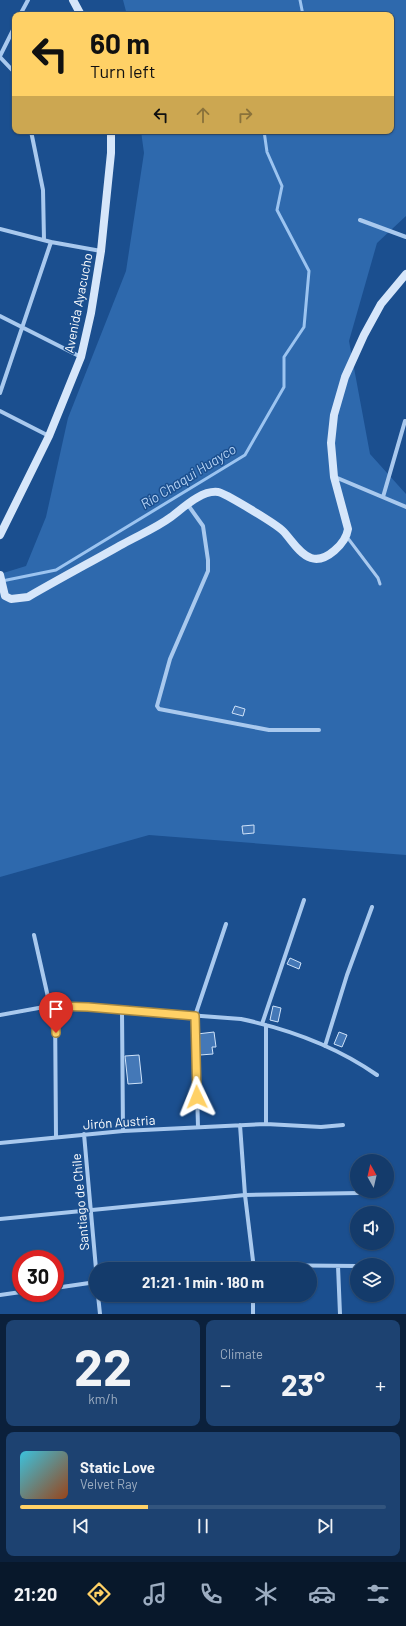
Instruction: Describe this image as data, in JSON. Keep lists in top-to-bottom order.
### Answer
{
  "streets": {
    "street": ["Avenida Ayacucho", "Jirón Austria", "Santiago de Chile"]
  },
  "crossings": [
    ["Jirón Austria", "Santiago de Chile"]
  ],
  "water": ["Río Chaqui Huayco"],
  "north": "top",
  "page": {
    "turn": ["60 m", "Turn left"],
    "limit": "30",
    "trip": "21:21 · 1 min · 180 m",
    "tile": [
      ["22", "km/h"],
      "Climate"
    ],
    "heat": ["−", "23°", "+"],
    "song": ["Static Love", "Velvet Ray"],
    "tabs": "21:20"
  }
}
